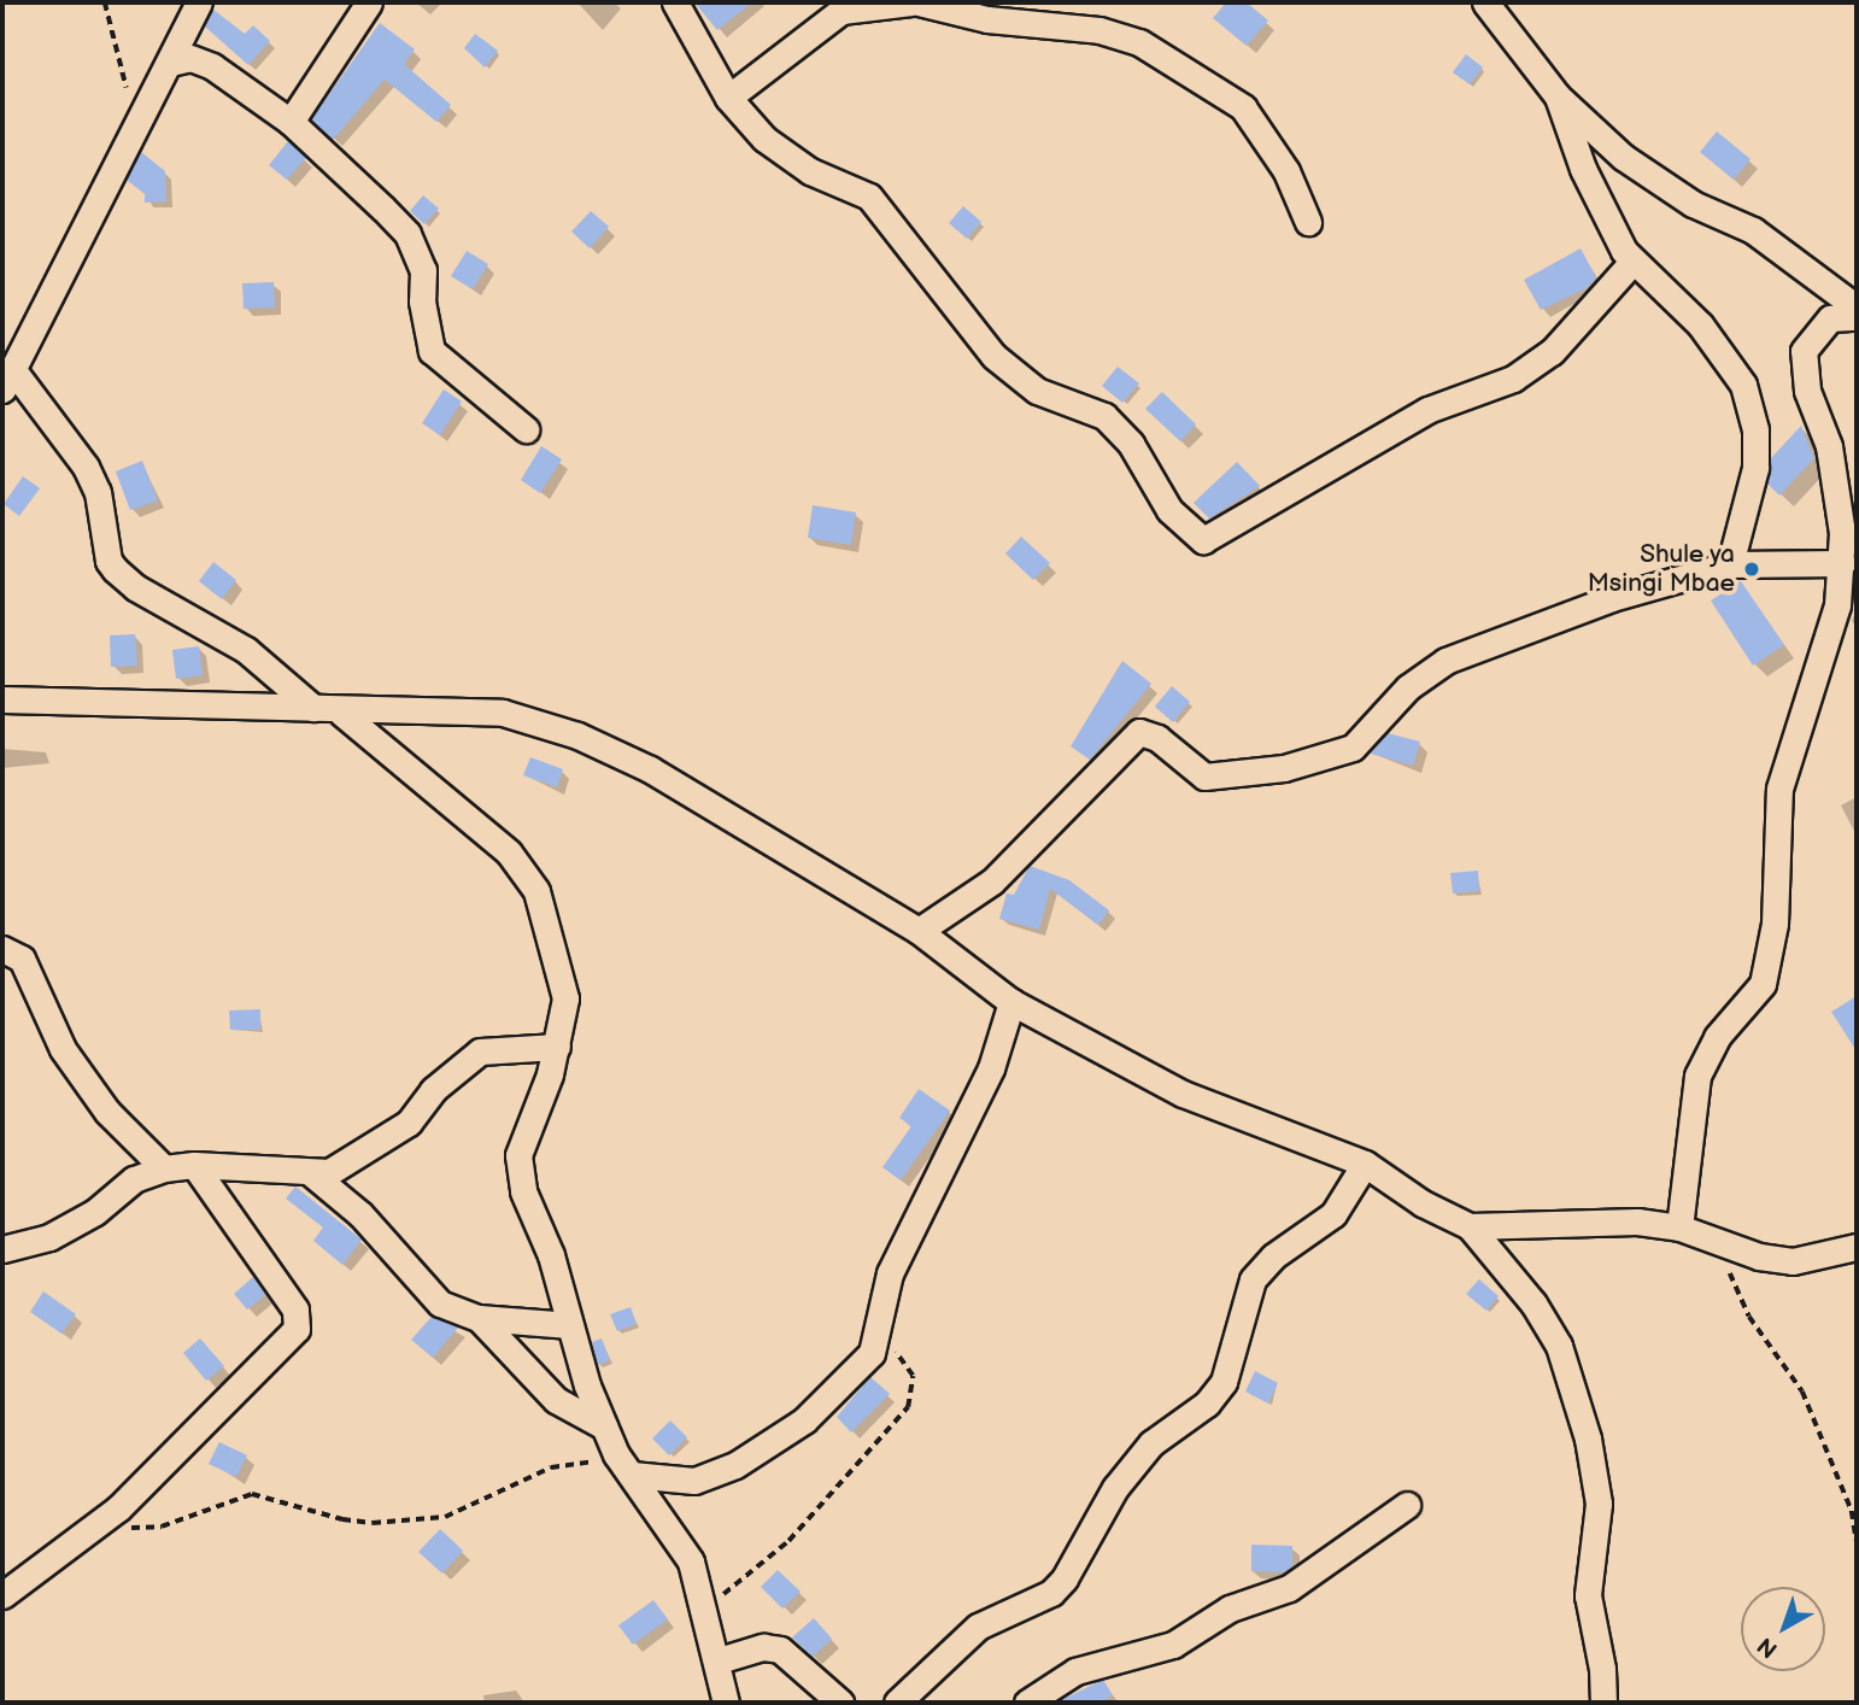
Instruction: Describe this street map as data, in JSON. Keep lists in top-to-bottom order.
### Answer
{
  "places": ["Shule ya Msingi Mbae"],
  "north": "bottom left"
}
